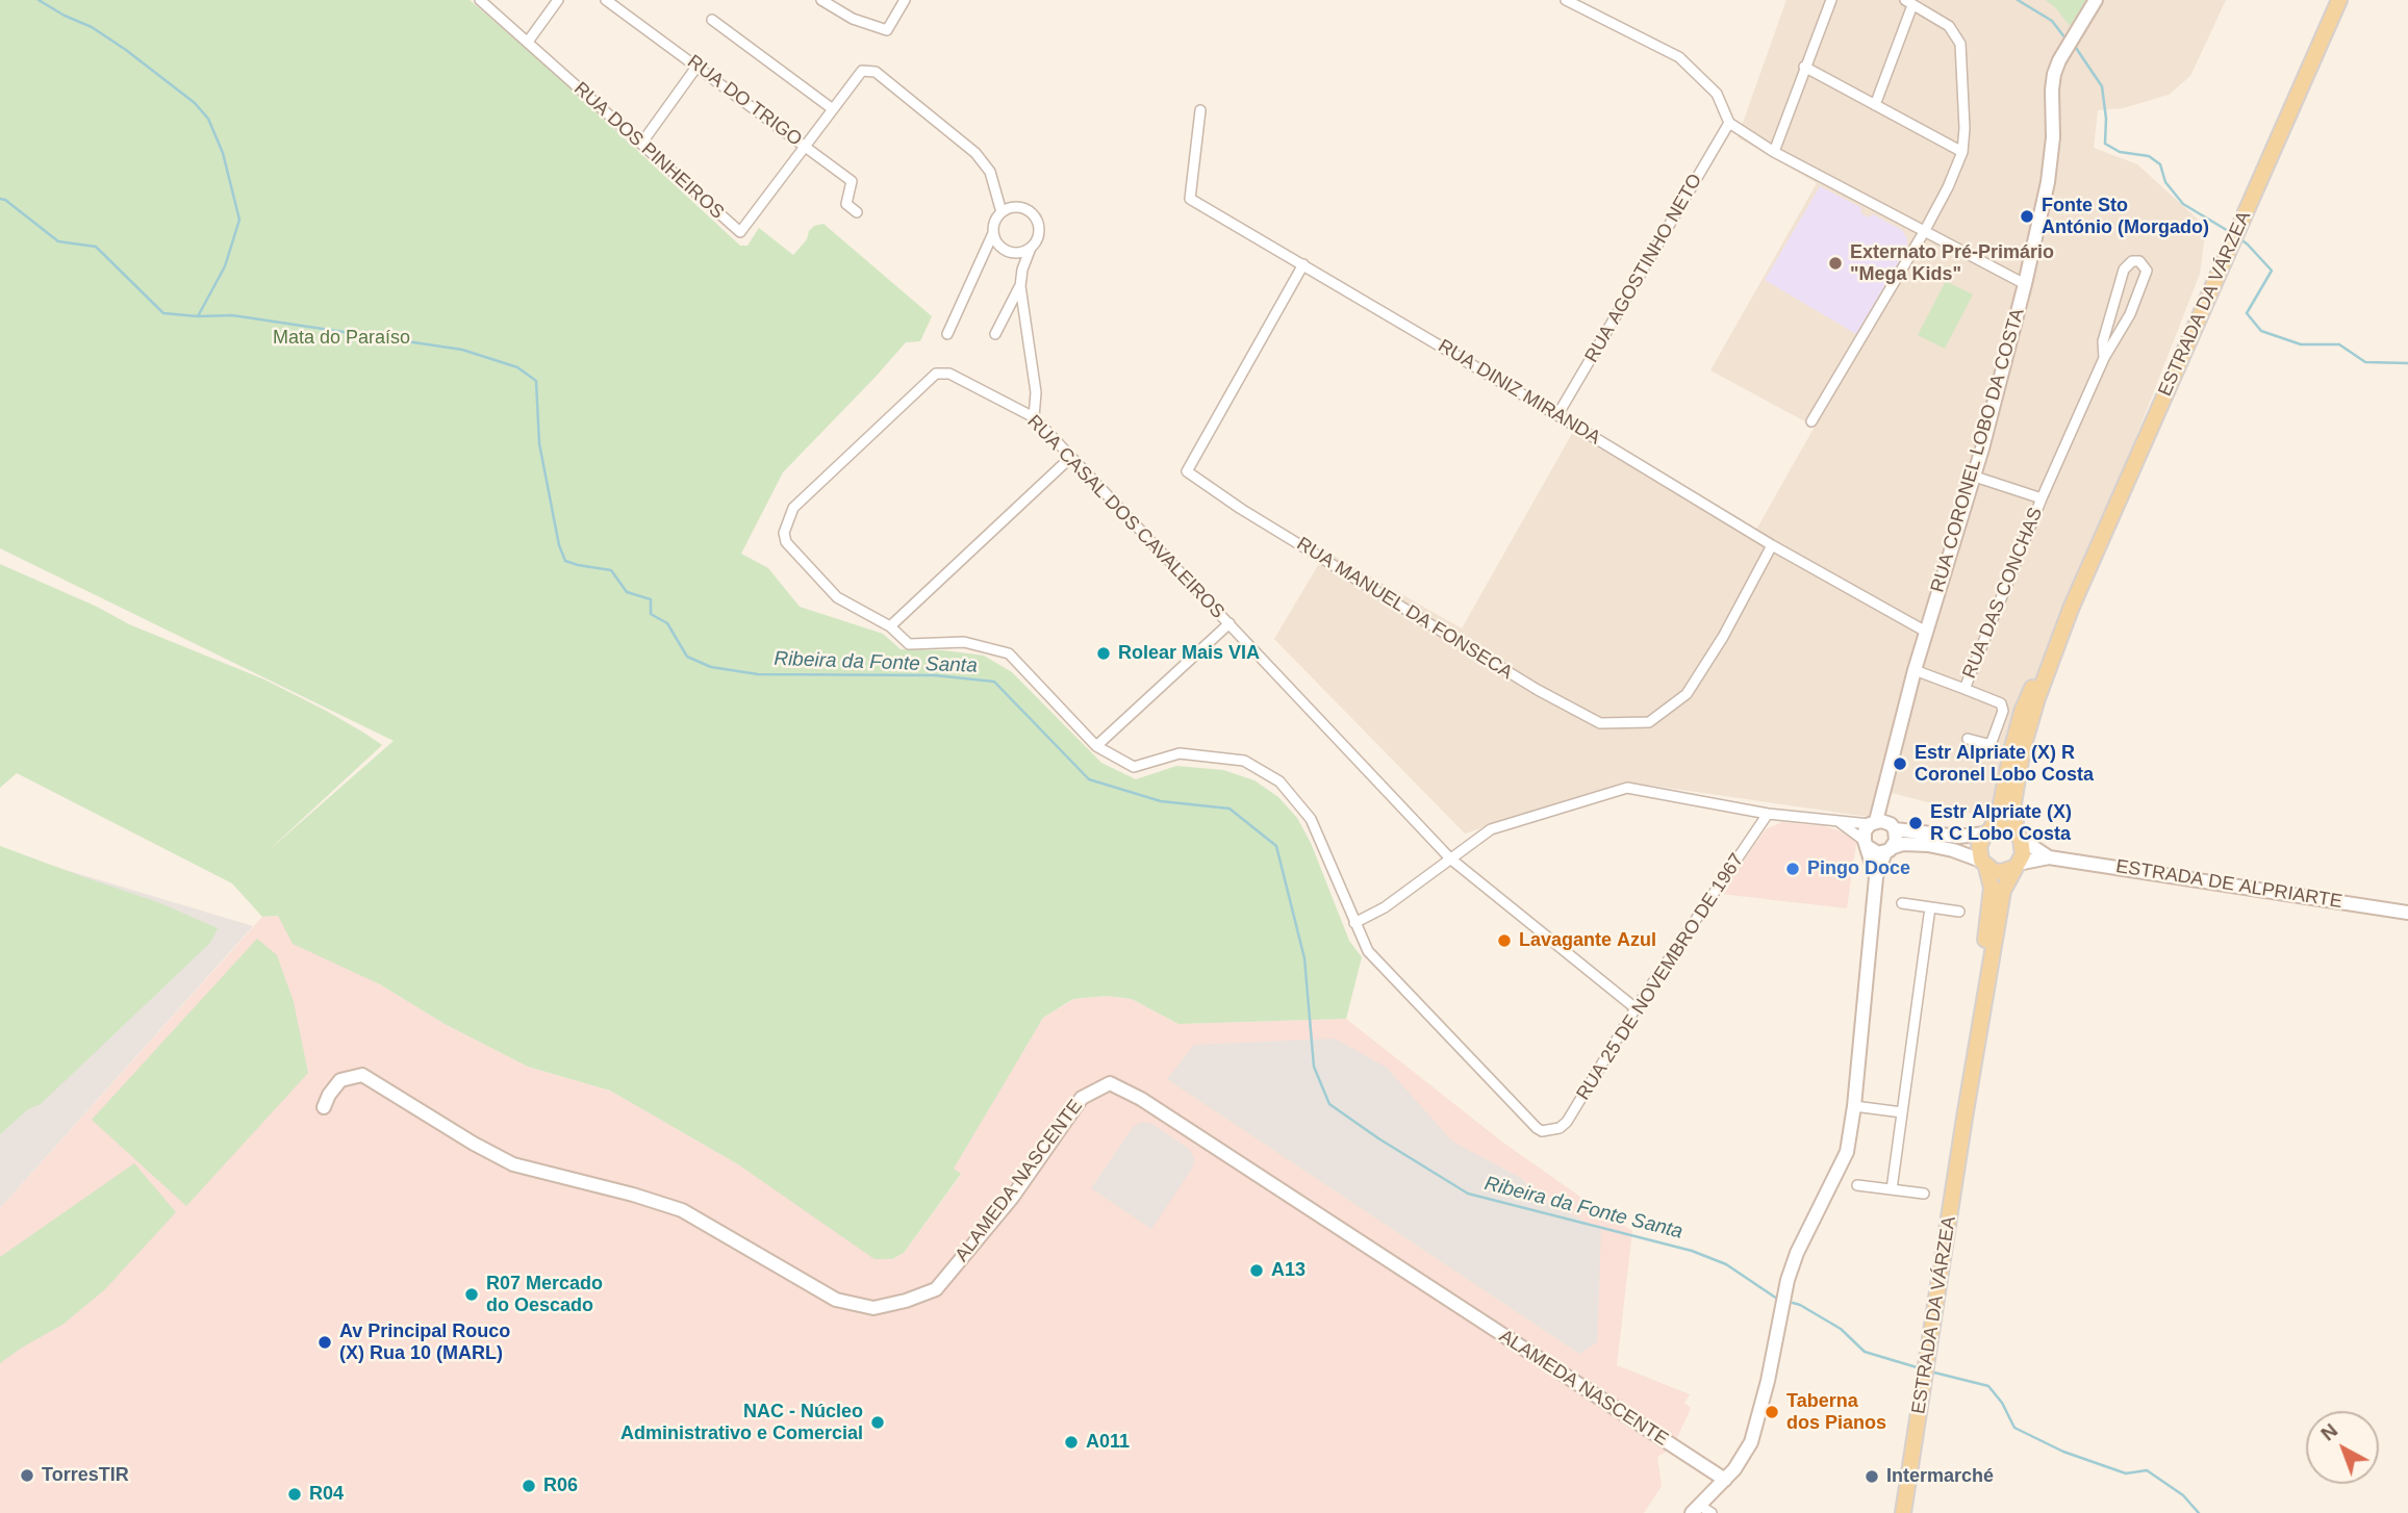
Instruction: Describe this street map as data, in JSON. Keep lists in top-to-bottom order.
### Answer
{
  "streets": {
    "main road": ["ESTRADA DA VÁRZEA"],
    "street": [
      "RUA DO TRIGO",
      "RUA DOS PINHEIROS",
      "RUA AGOSTINHO NETO",
      "RUA DINIZ MIRANDA",
      "RUA CORONEL LOBO DA COSTA",
      "RUA CASAL DOS CAVALEIROS",
      "RUA DAS CONCHAS",
      "RUA MANUEL DA FONSECA",
      "ESTRADA DE ALPRIARTE",
      "RUA 25 DE NOVEMBRO DE 1967",
      "ALAMEDA NASCENTE"
    ]
  },
  "crossings": [
    ["RUA DO TRIGO", "RUA DOS PINHEIROS"],
    ["RUA AGOSTINHO NETO", "RUA DINIZ MIRANDA"],
    ["ESTRADA DA VÁRZEA", "ESTRADA DE ALPRIARTE"],
    ["RUA DINIZ MIRANDA", "RUA CORONEL LOBO DA COSTA"],
    ["RUA DINIZ MIRANDA", "RUA MANUEL DA FONSECA"],
    ["RUA CORONEL LOBO DA COSTA", "RUA DAS CONCHAS"],
    ["RUA CASAL DOS CAVALEIROS", "RUA 25 DE NOVEMBRO DE 1967"]
  ],
  "water": ["Ribeira da Fonte Santa"],
  "parks": ["Mata do Paraíso"],
  "places": [
    "Fonte Sto António (Morgado)",
    "Externato Pré-Primário \"Mega Kids\"",
    "Rolear Mais VIA",
    "Estr Alpriate (X) R Coronel Lobo Costa",
    "Estr Alpriate (X) R C Lobo Costa",
    "Pingo Doce",
    "Lavagante Azul",
    "A13",
    "R07 Mercado do Oescado",
    "Av Principal Rouco (X) Rua 10 (MARL)",
    "Taberna dos Pianos",
    "NAC - Núcleo Administrativo e Comercial",
    "A011",
    "TorresTIR",
    "Intermarché",
    "R06",
    "R04"
  ],
  "north": "top left"
}
